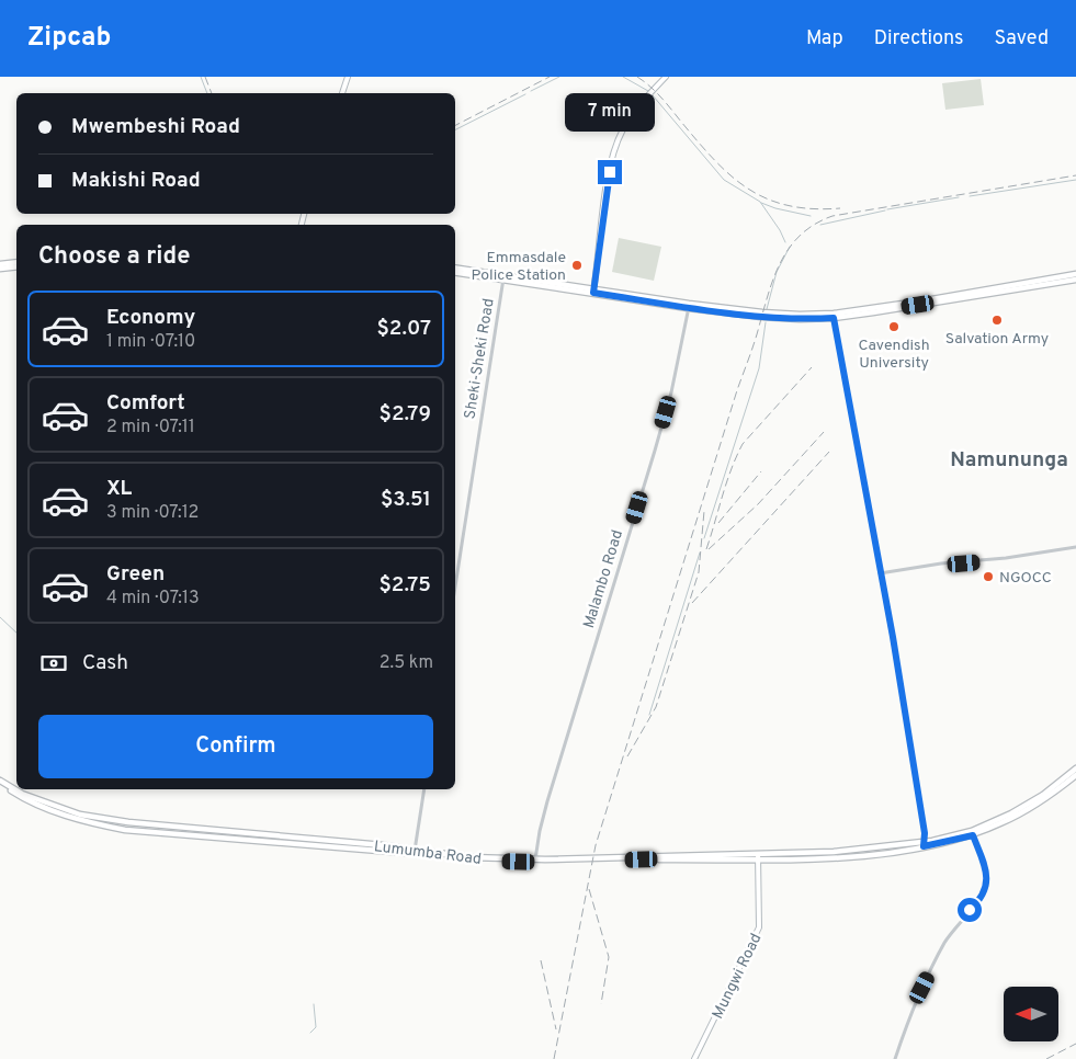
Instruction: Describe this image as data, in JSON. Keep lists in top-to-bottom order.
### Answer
{
  "streets": {
    "main road": ["Lumumba Road", "Mungwi Road"],
    "street": ["Sheki-Sheki Road", "Malambo Road"]
  },
  "crossings": [
    ["Malambo Road", "Lumumba Road"],
    ["Lumumba Road", "Mungwi Road"]
  ],
  "districts": ["Namununga"],
  "places": [
    "Emmasdale Police Station",
    "Salvation Army",
    "Cavendish University",
    "NGOCC"
  ],
  "north": "left",
  "page": {
    "header": "Zipcab",
    "nav": ["Map", "Directions", "Saved"],
    "bubble": "7 min",
    "banner": ["Mwembeshi Road", "Makishi Road"],
    "heading": "Choose a ride",
    "list": [
      {
        "name": "Economy",
        "note": "1 min · 07:10",
        "value": "$2.07"
      },
      {
        "name": "Comfort",
        "note": "2 min · 07:11",
        "value": "$2.79"
      },
      {
        "name": "XL",
        "note": "3 min · 07:12",
        "value": "$3.51"
      },
      {
        "name": "Green",
        "note": "4 min · 07:13",
        "value": "$2.75"
      }
    ],
    "pay": ["Cash", "2.5 km"],
    "buttons": "Confirm"
  }
}
